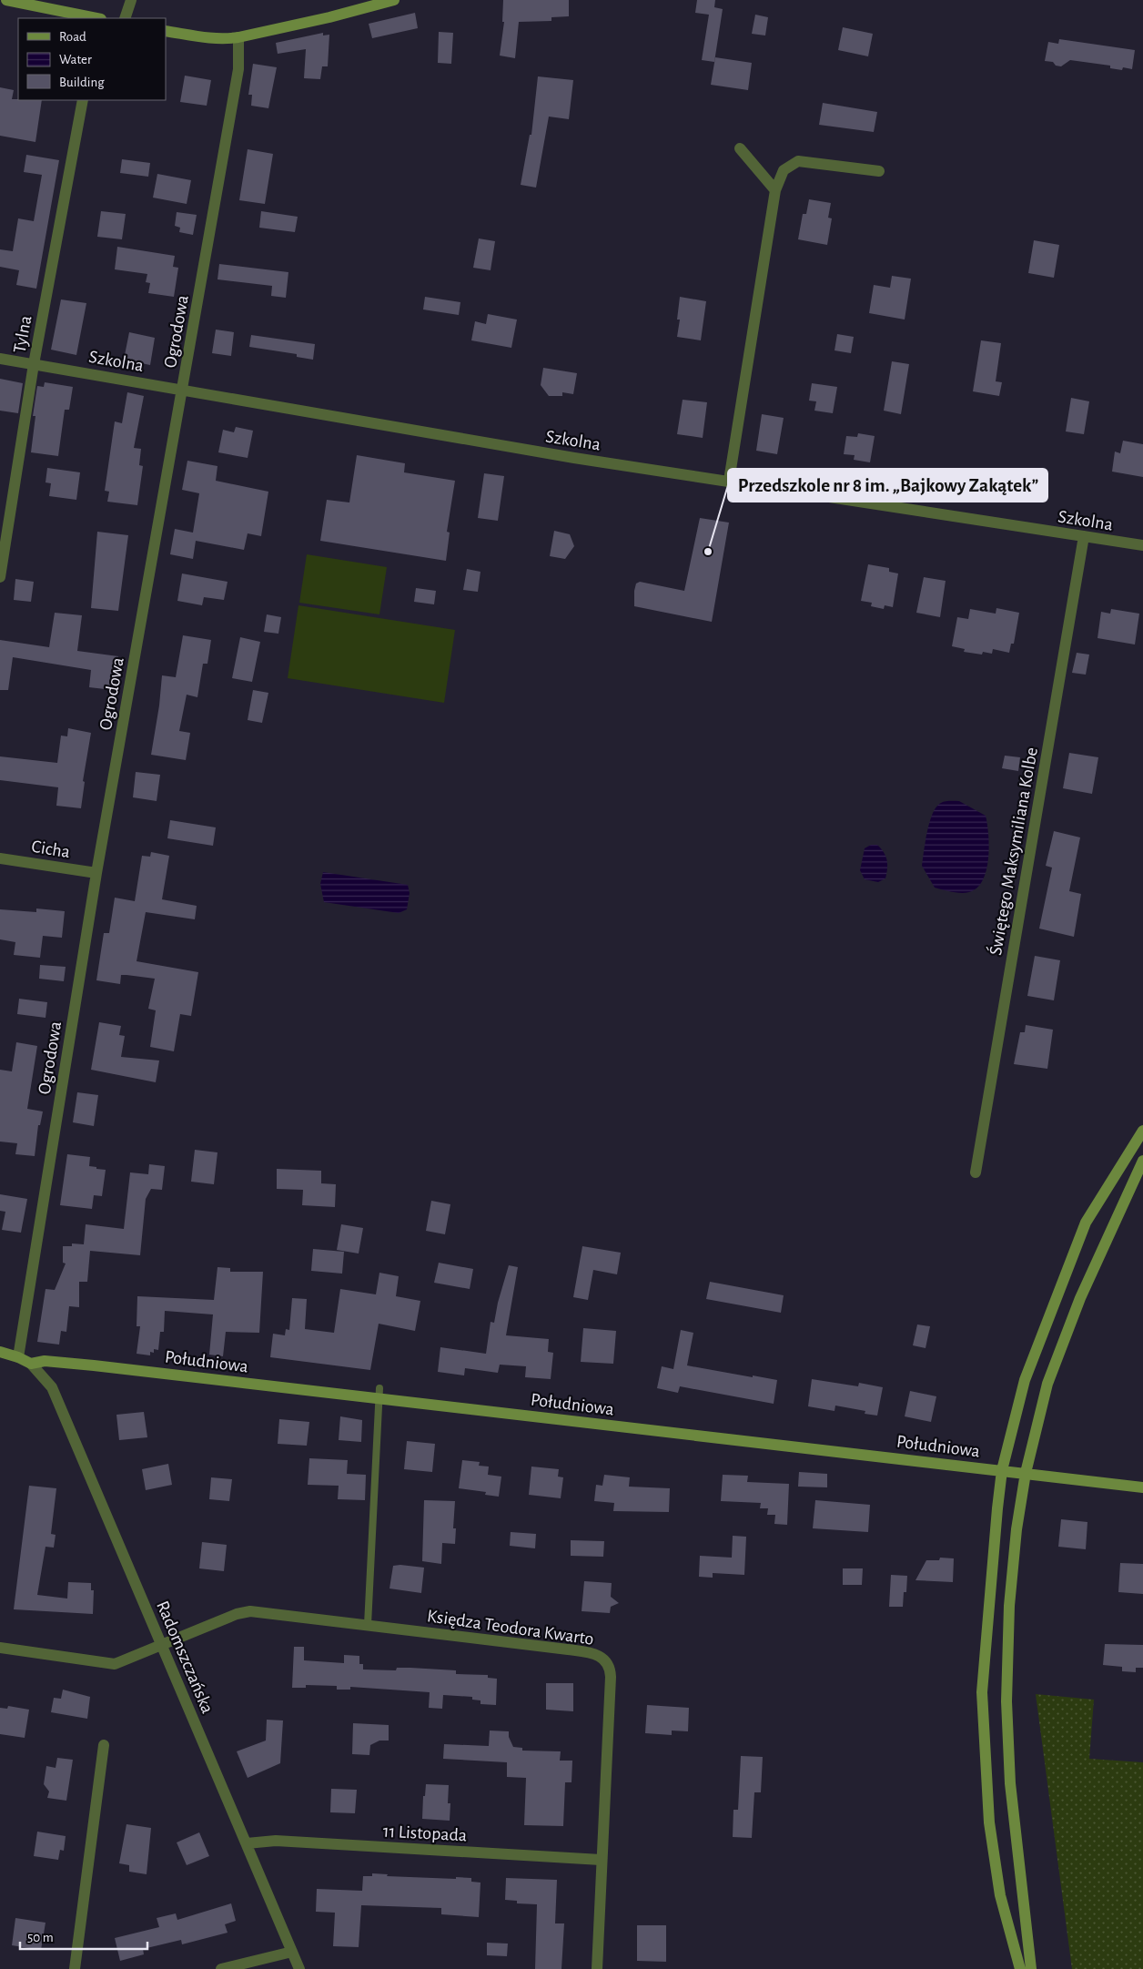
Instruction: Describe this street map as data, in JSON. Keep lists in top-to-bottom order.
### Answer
{
  "streets": {
    "main road": ["Południowa"],
    "street": [
      "Ogrodowa",
      "Tylna",
      "Szkolna",
      "Cicha",
      "Świętego Maksymiliana Kolbe",
      "Księdza Teodora Kwarto",
      "Radomszczańska",
      "11 Listopada"
    ]
  },
  "crossings": [
    ["Ogrodowa", "Szkolna"],
    ["Ogrodowa", "Cicha"],
    ["Tylna", "Szkolna"],
    ["Szkolna", "Świętego Maksymiliana Kolbe"],
    ["Południowa", "Radomszczańska"],
    ["Księdza Teodora Kwarto", "Radomszczańska"],
    ["Księdza Teodora Kwarto", "11 Listopada"],
    ["Radomszczańska", "11 Listopada"]
  ],
  "places": ["Przedszkole nr 8 im. „Bajkowy Zakątek”"],
  "legend": ["Road", "Water", "Building"],
  "scale_bar": "50 m"
}
